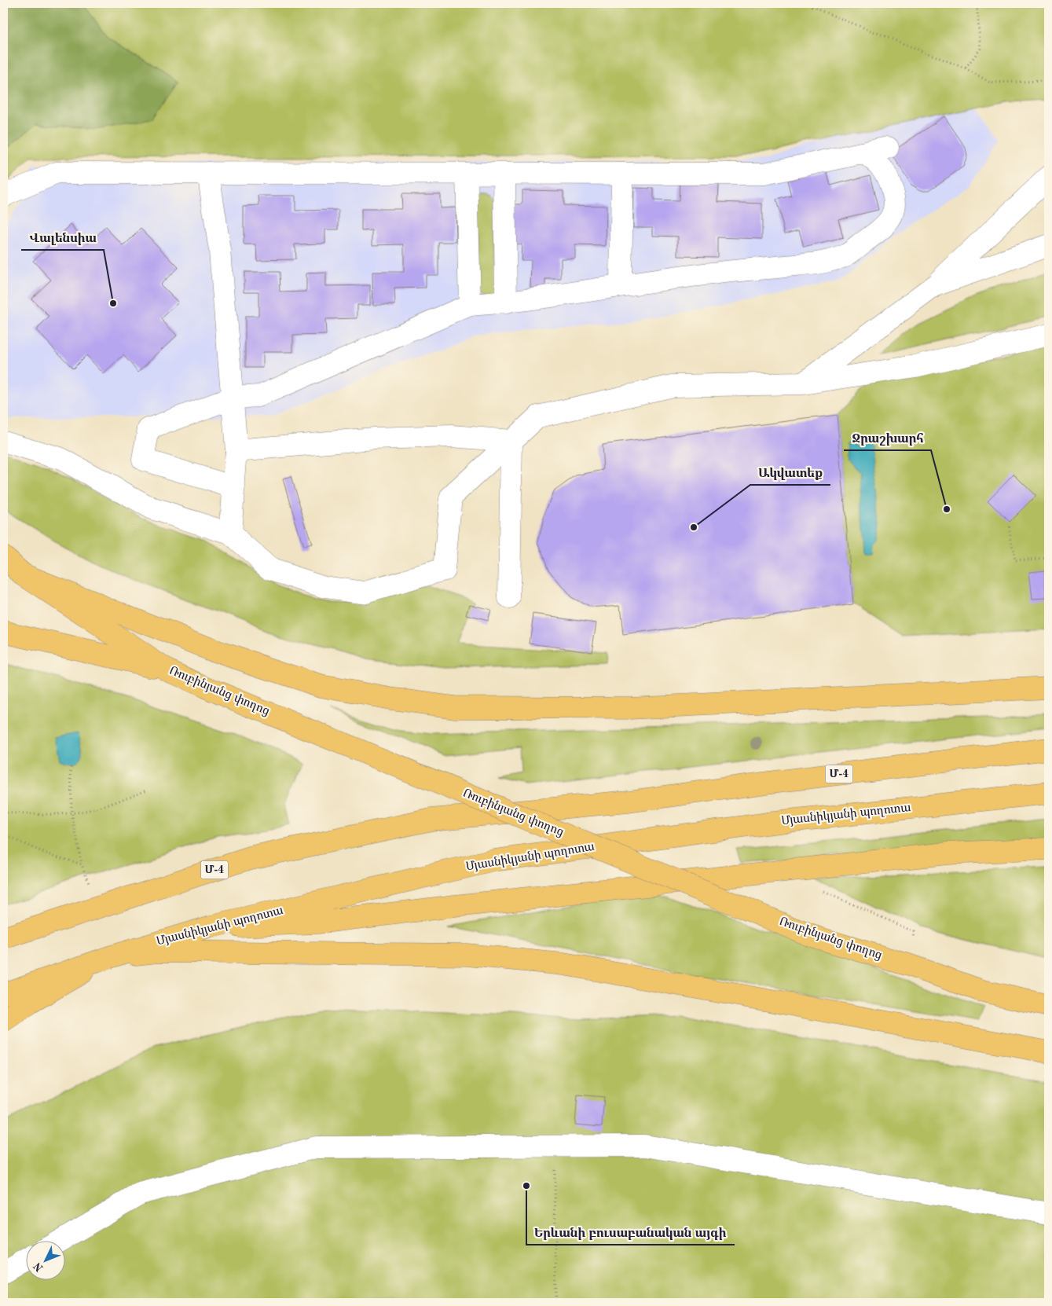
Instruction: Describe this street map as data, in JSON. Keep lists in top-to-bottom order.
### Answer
{
  "streets": {
    "main road": ["Ռուբինյանց փողոց", "Մ-4", "Մյասնիկյանի պողոտա"]
  },
  "places": [
    "Վալենսիա",
    "Ջրաշխարհ",
    "Ակվատեք",
    "Երևանի բուսաբանական այգի"
  ],
  "north": "bottom left"
}
